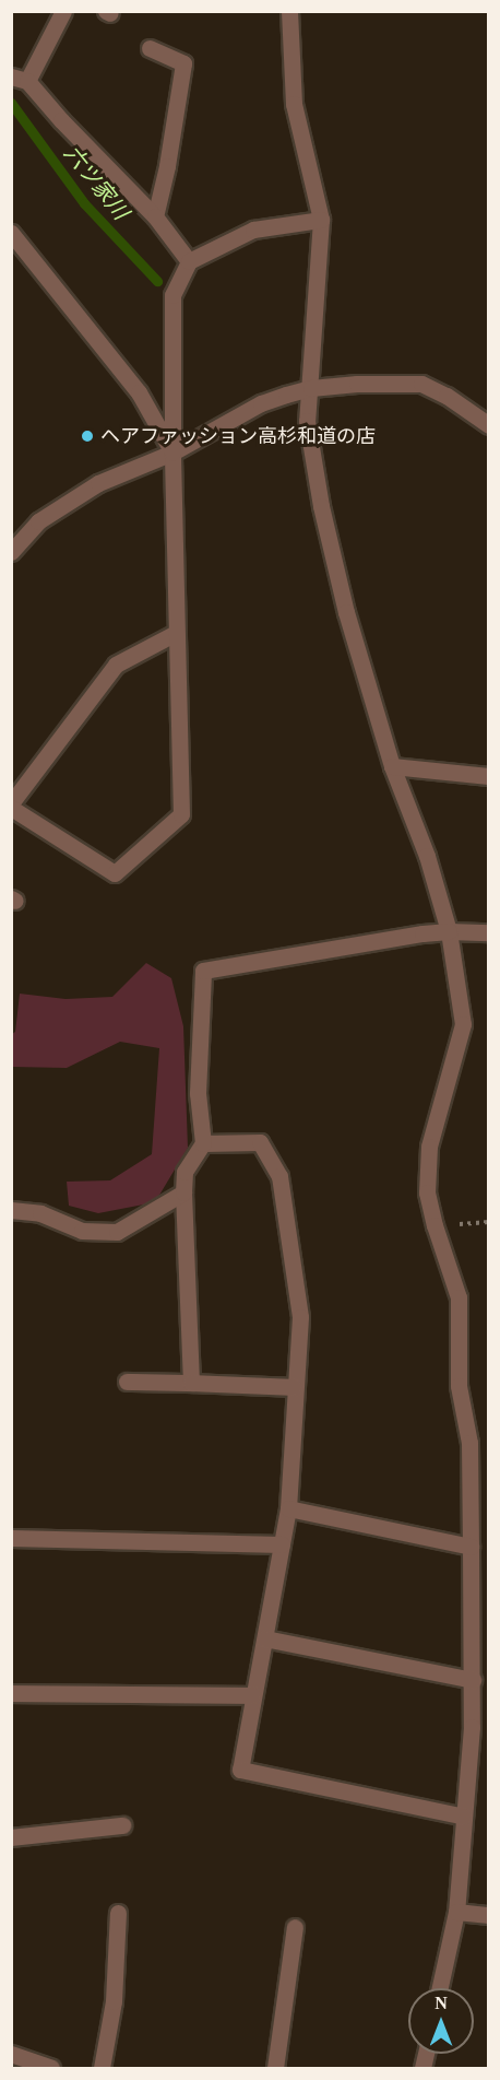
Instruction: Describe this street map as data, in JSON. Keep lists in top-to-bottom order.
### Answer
{
  "water": ["六ツ家川"],
  "places": ["ヘアファッション高杉和道の店"],
  "north": "top"
}
